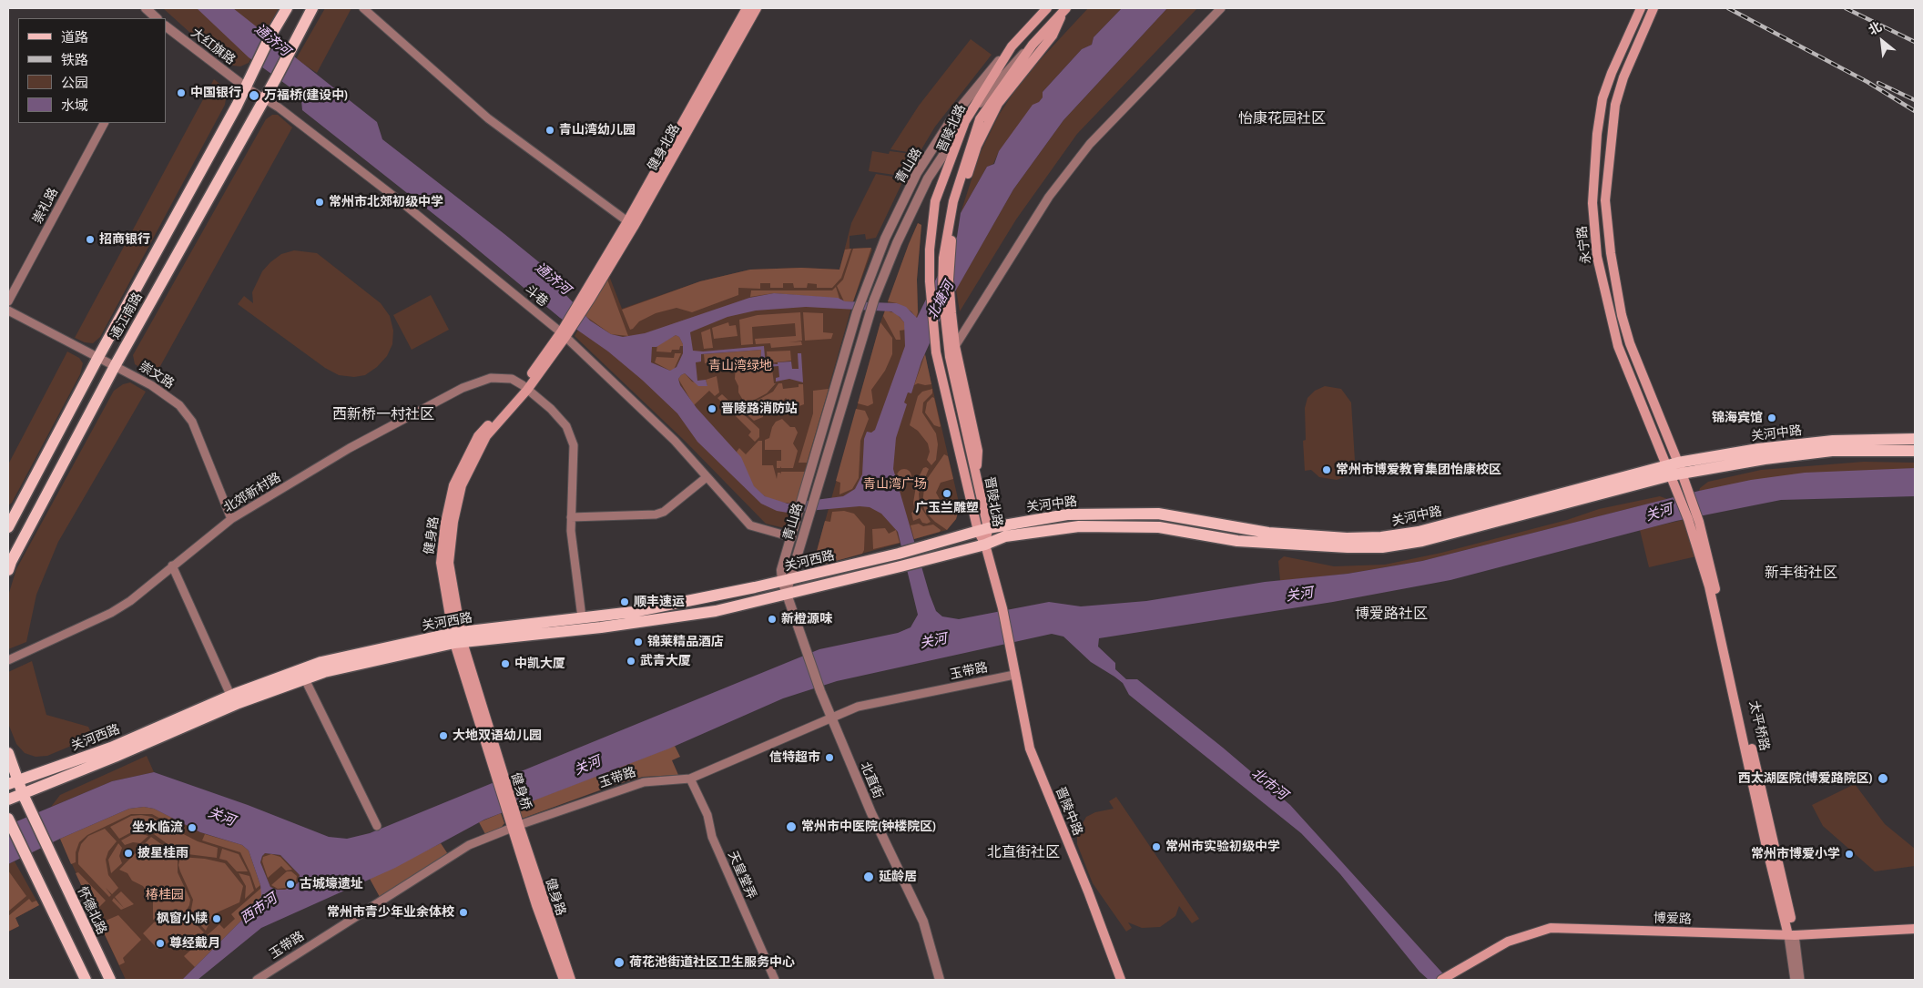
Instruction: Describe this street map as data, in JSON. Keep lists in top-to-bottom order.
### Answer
{
  "streets": {
    "main road": [
      "晋陵北路",
      "健身北路",
      "永宁路",
      "通江南路",
      "关河中路",
      "健身路",
      "关河西路",
      "太平桥路",
      "健身桥",
      "晋陵中路",
      "怀德北路",
      "博爱路"
    ],
    "street": [
      "大红旗路",
      "青山路",
      "崇礼路",
      "斗巷",
      "崇文路",
      "北郊新村路",
      "玉带路",
      "北直街",
      "天皇堂弄"
    ]
  },
  "crossings": [
    ["大红旗路", "斗巷"],
    ["大红旗路", "通江南路"],
    ["晋陵北路", "青山路"],
    ["晋陵北路", "关河中路"],
    ["晋陵北路", "晋陵中路"],
    ["健身北路", "健身路"],
    ["青山路", "斗巷"],
    ["青山路", "关河西路"],
    ["青山路", "北直街"],
    ["永宁路", "关河中路"],
    ["永宁路", "太平桥路"],
    ["斗巷", "通江南路"],
    ["斗巷", "健身路"],
    ["通江南路", "崇文路"],
    ["崇文路", "北郊新村路"],
    ["关河中路", "关河西路"],
    ["关河中路", "太平桥路"],
    ["关河中路", "晋陵中路"],
    ["北郊新村路", "健身路"],
    ["健身路", "关河西路"],
    ["健身路", "玉带路"],
    ["健身路", "健身桥"],
    ["关河西路", "北直街"],
    ["关河西路", "怀德北路"],
    ["玉带路", "北直街"],
    ["玉带路", "健身桥"],
    ["玉带路", "晋陵中路"],
    ["玉带路", "天皇堂弄"],
    ["太平桥路", "博爱路"]
  ],
  "districts": [
    "怡康花园社区",
    "西新桥一村社区",
    "新丰街社区",
    "博爱路社区",
    "北直街社区"
  ],
  "water": [
    "通济河",
    "北塘河",
    "关河",
    "北市河",
    "西市河"
  ],
  "parks": ["青山湾绿地", "青山湾广场", "椿桂园"],
  "places": [
    "中国银行",
    "万福桥(建设中)",
    "青山湾幼儿园",
    "常州市北郊初级中学",
    "招商银行",
    "晋陵路消防站",
    "锦海宾馆",
    "常州市博爱教育集团怡康校区",
    "广玉兰雕塑",
    "顺丰速运",
    "新橙源味",
    "锦莱精品酒店",
    "武青大厦",
    "中凯大厦",
    "大地双语幼儿园",
    "信特超市",
    "西太湖医院(博爱路院区)",
    "常州市中医院(钟楼院区)",
    "坐水临流",
    "常州市实验初级中学",
    "披星桂雨",
    "常州市博爱小学",
    "延龄居",
    "古城壕遗址",
    "常州市青少年业余体校",
    "枫窗小牍",
    "尊经戴月",
    "荷花池街道社区卫生服务中心"
  ],
  "legend": [
    "道路",
    "铁路",
    "公园",
    "水域"
  ],
  "north": "top left"
}
